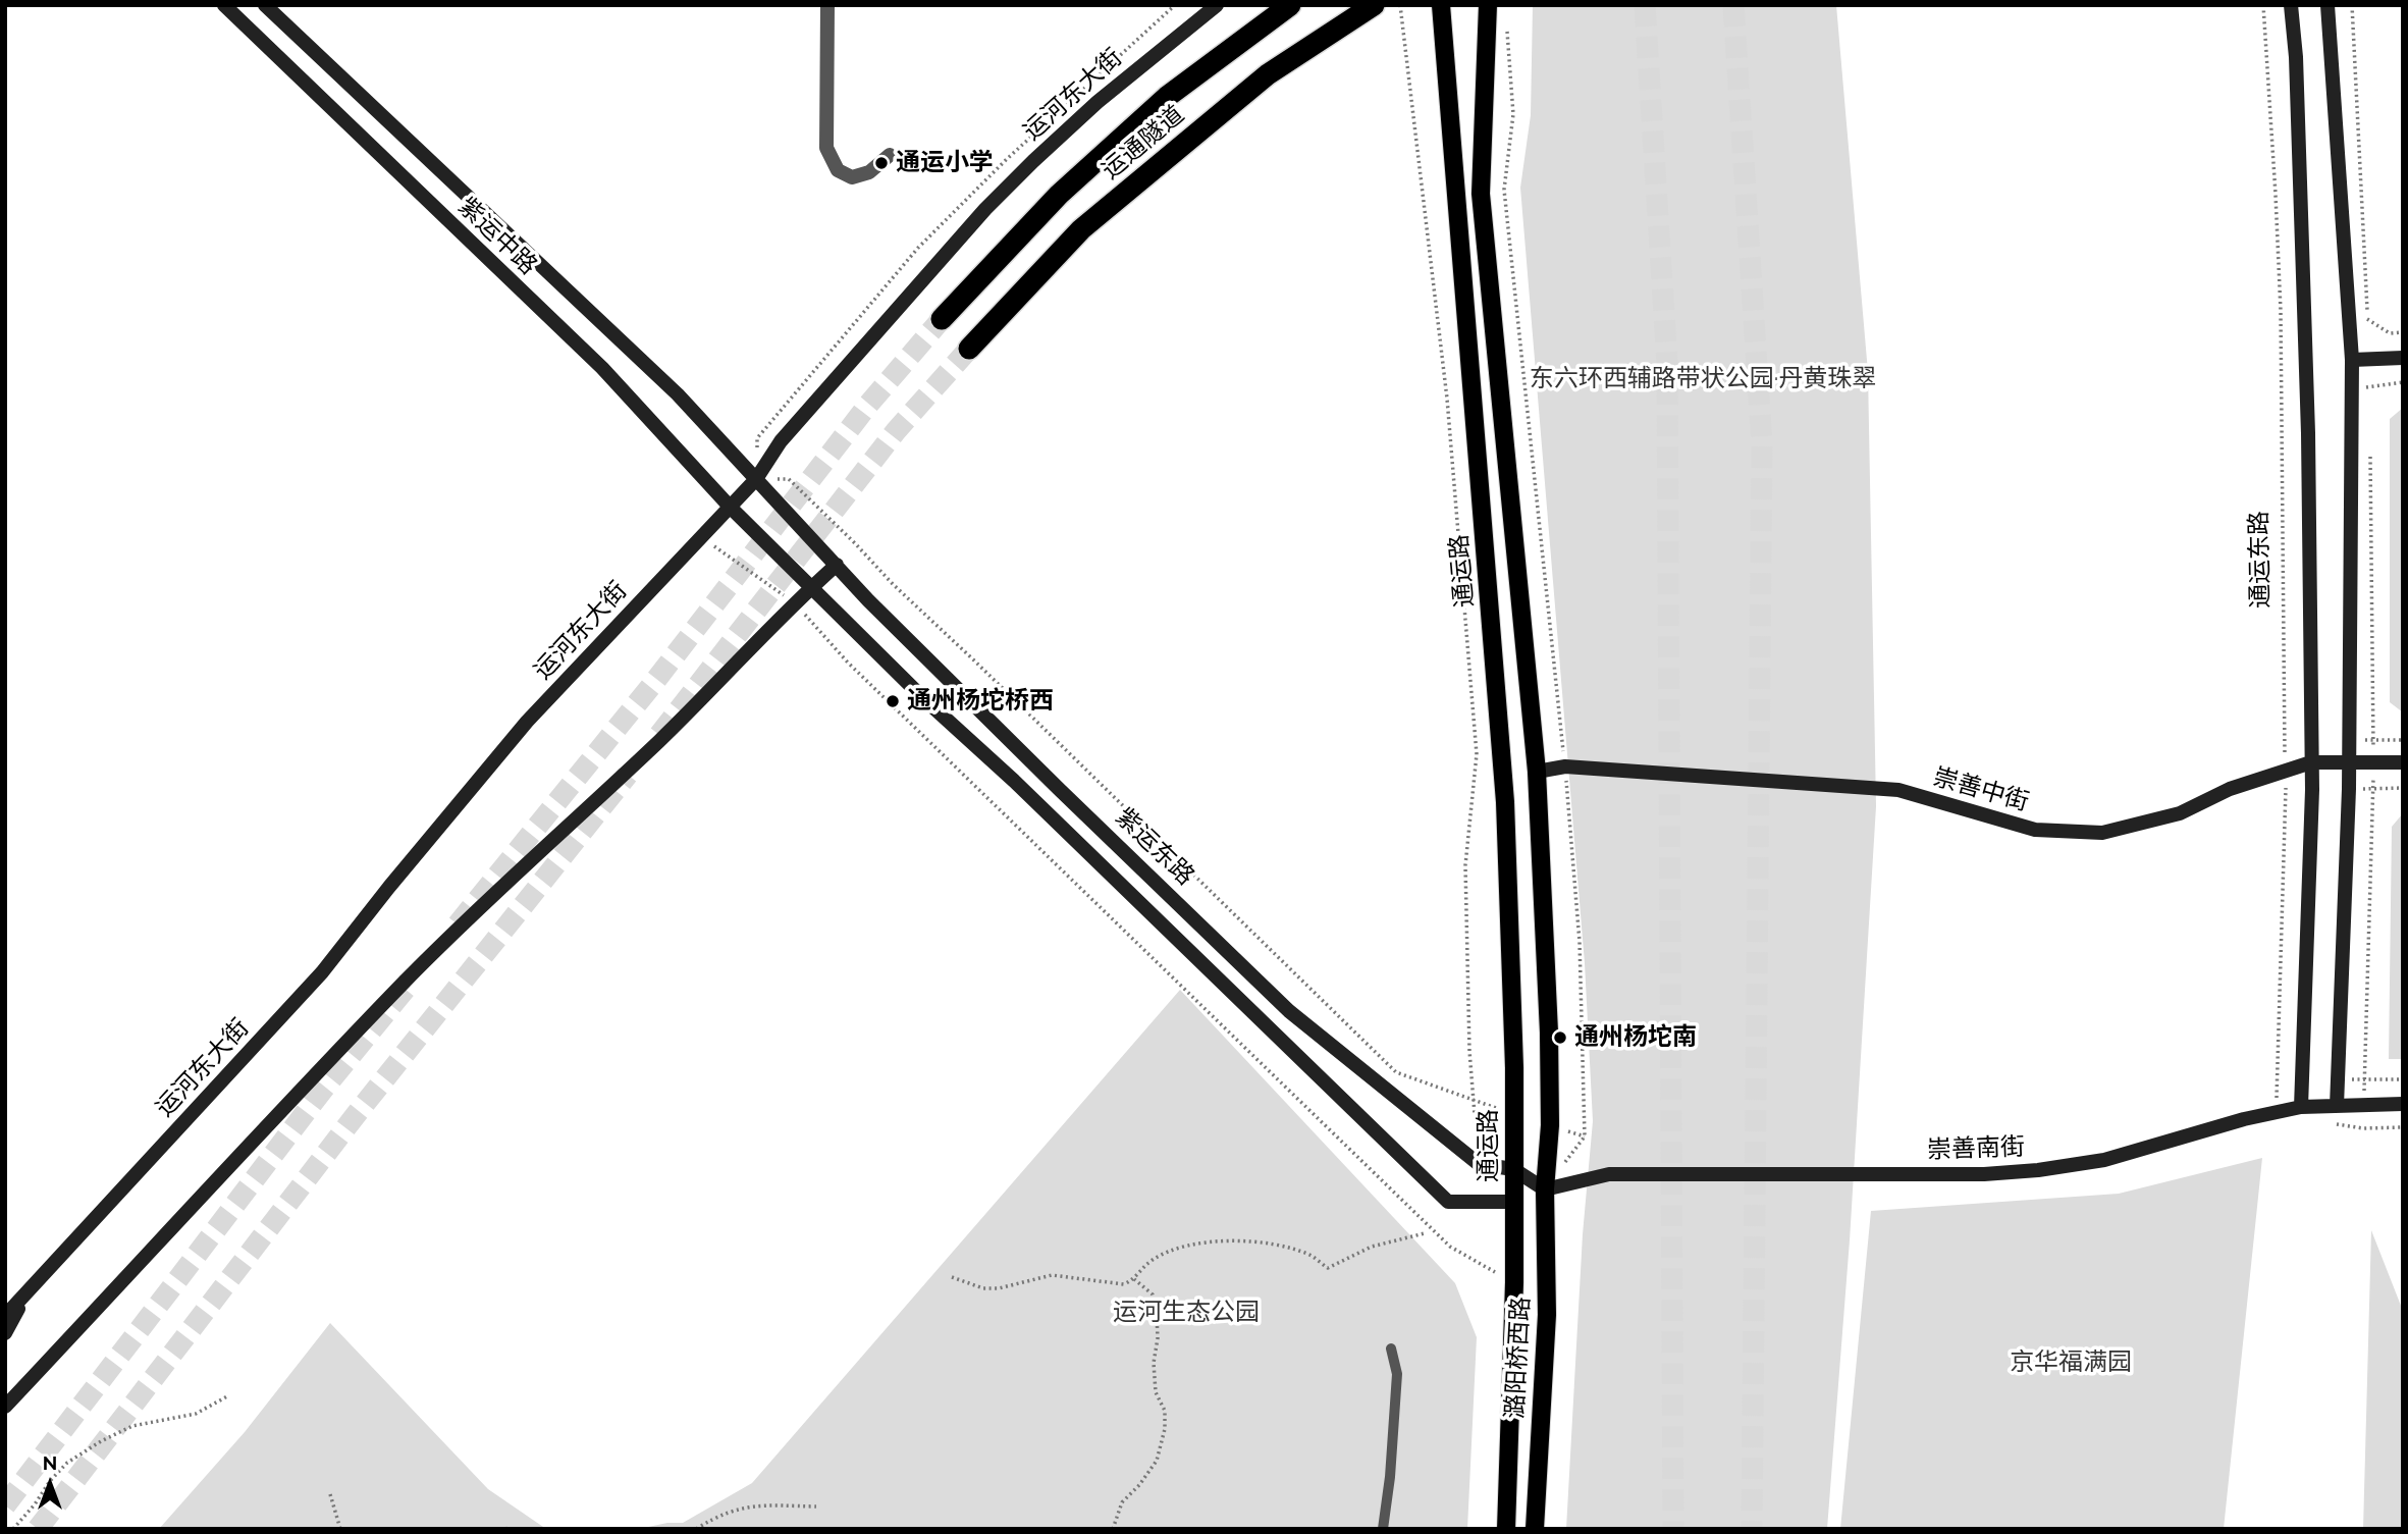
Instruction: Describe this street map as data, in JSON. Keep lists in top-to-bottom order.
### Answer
{
  "streets": {
    "highway": ["运通隧道"],
    "main road": [
      "运河东大街",
      "紫运中路",
      "通运东路",
      "通运路",
      "崇善中街",
      "紫运东路",
      "崇善南街",
      "潞阳桥西路"
    ]
  },
  "crossings": [
    ["运河东大街", "紫运中路"],
    ["运河东大街", "紫运东路"],
    ["紫运中路", "紫运东路"],
    ["通运东路", "崇善中街"],
    ["通运东路", "崇善南街"],
    ["通运路", "紫运东路"],
    ["通运路", "潞阳桥西路"],
    ["紫运东路", "崇善南街"],
    ["紫运东路", "潞阳桥西路"],
    ["崇善南街", "潞阳桥西路"]
  ],
  "parks": ["东六环西辅路带状公园·丹黄珠翠", "运河生态公园", "京华福满园"],
  "places": ["通运小学", "通州杨坨桥西", "通州杨坨南"],
  "north": "top"
}
